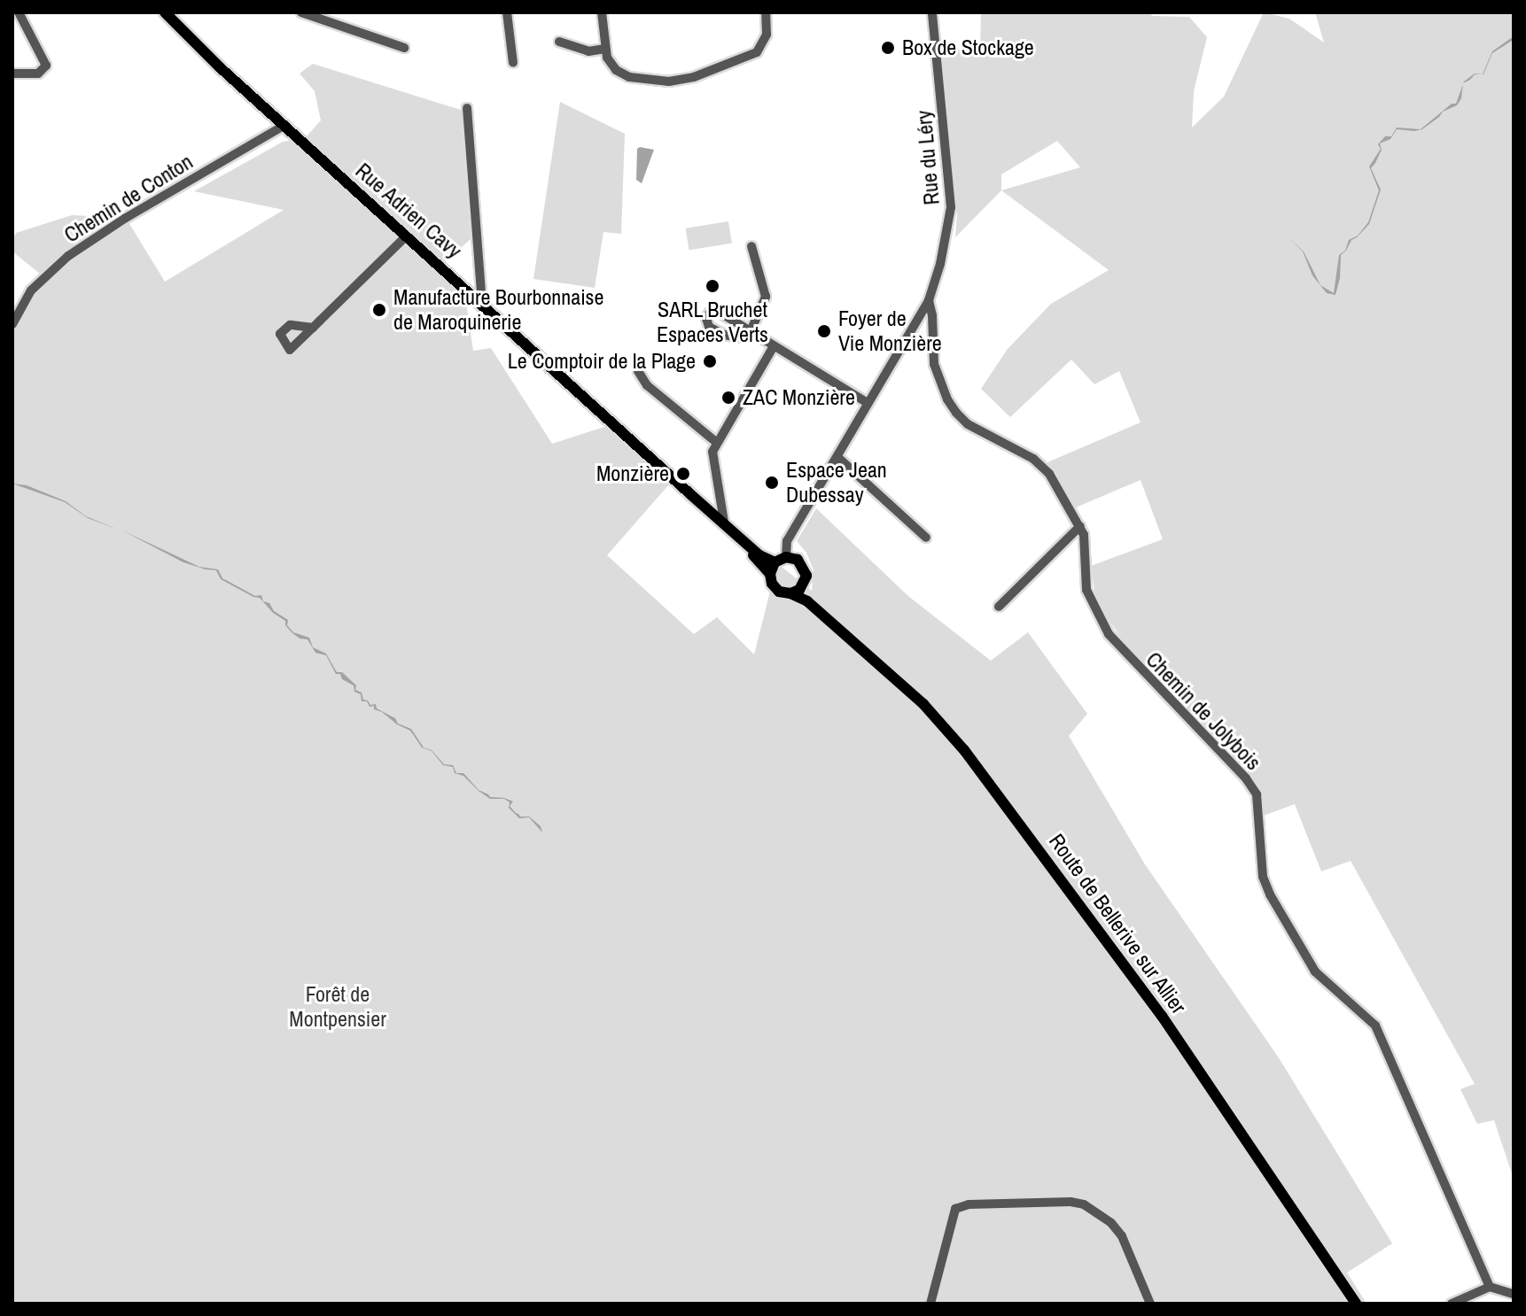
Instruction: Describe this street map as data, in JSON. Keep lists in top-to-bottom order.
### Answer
{
  "streets": {
    "main road": ["Rue Adrien Cavy", "Route de Bellerive sur Allier"],
    "street": ["Rue du Léry", "Chemin de Conton", "Chemin de Jolybois"]
  },
  "crossings": [
    ["Rue du Léry", "Rue Adrien Cavy"],
    ["Rue du Léry", "Chemin de Jolybois"],
    ["Rue du Léry", "Route de Bellerive sur Allier"],
    ["Chemin de Conton", "Rue Adrien Cavy"],
    ["Rue Adrien Cavy", "Route de Bellerive sur Allier"]
  ],
  "parks": ["Forêt de Montpensier"],
  "places": [
    "Box de Stockage",
    "SARL Bruchet Espaces Verts",
    "Manufacture Bourbonnaise de Maroquinerie",
    "Foyer de Vie Monzière",
    "Le Comptoir de la Plage",
    "ZAC Monzière",
    "Monzière",
    "Espace Jean Dubessay"
  ]
}
